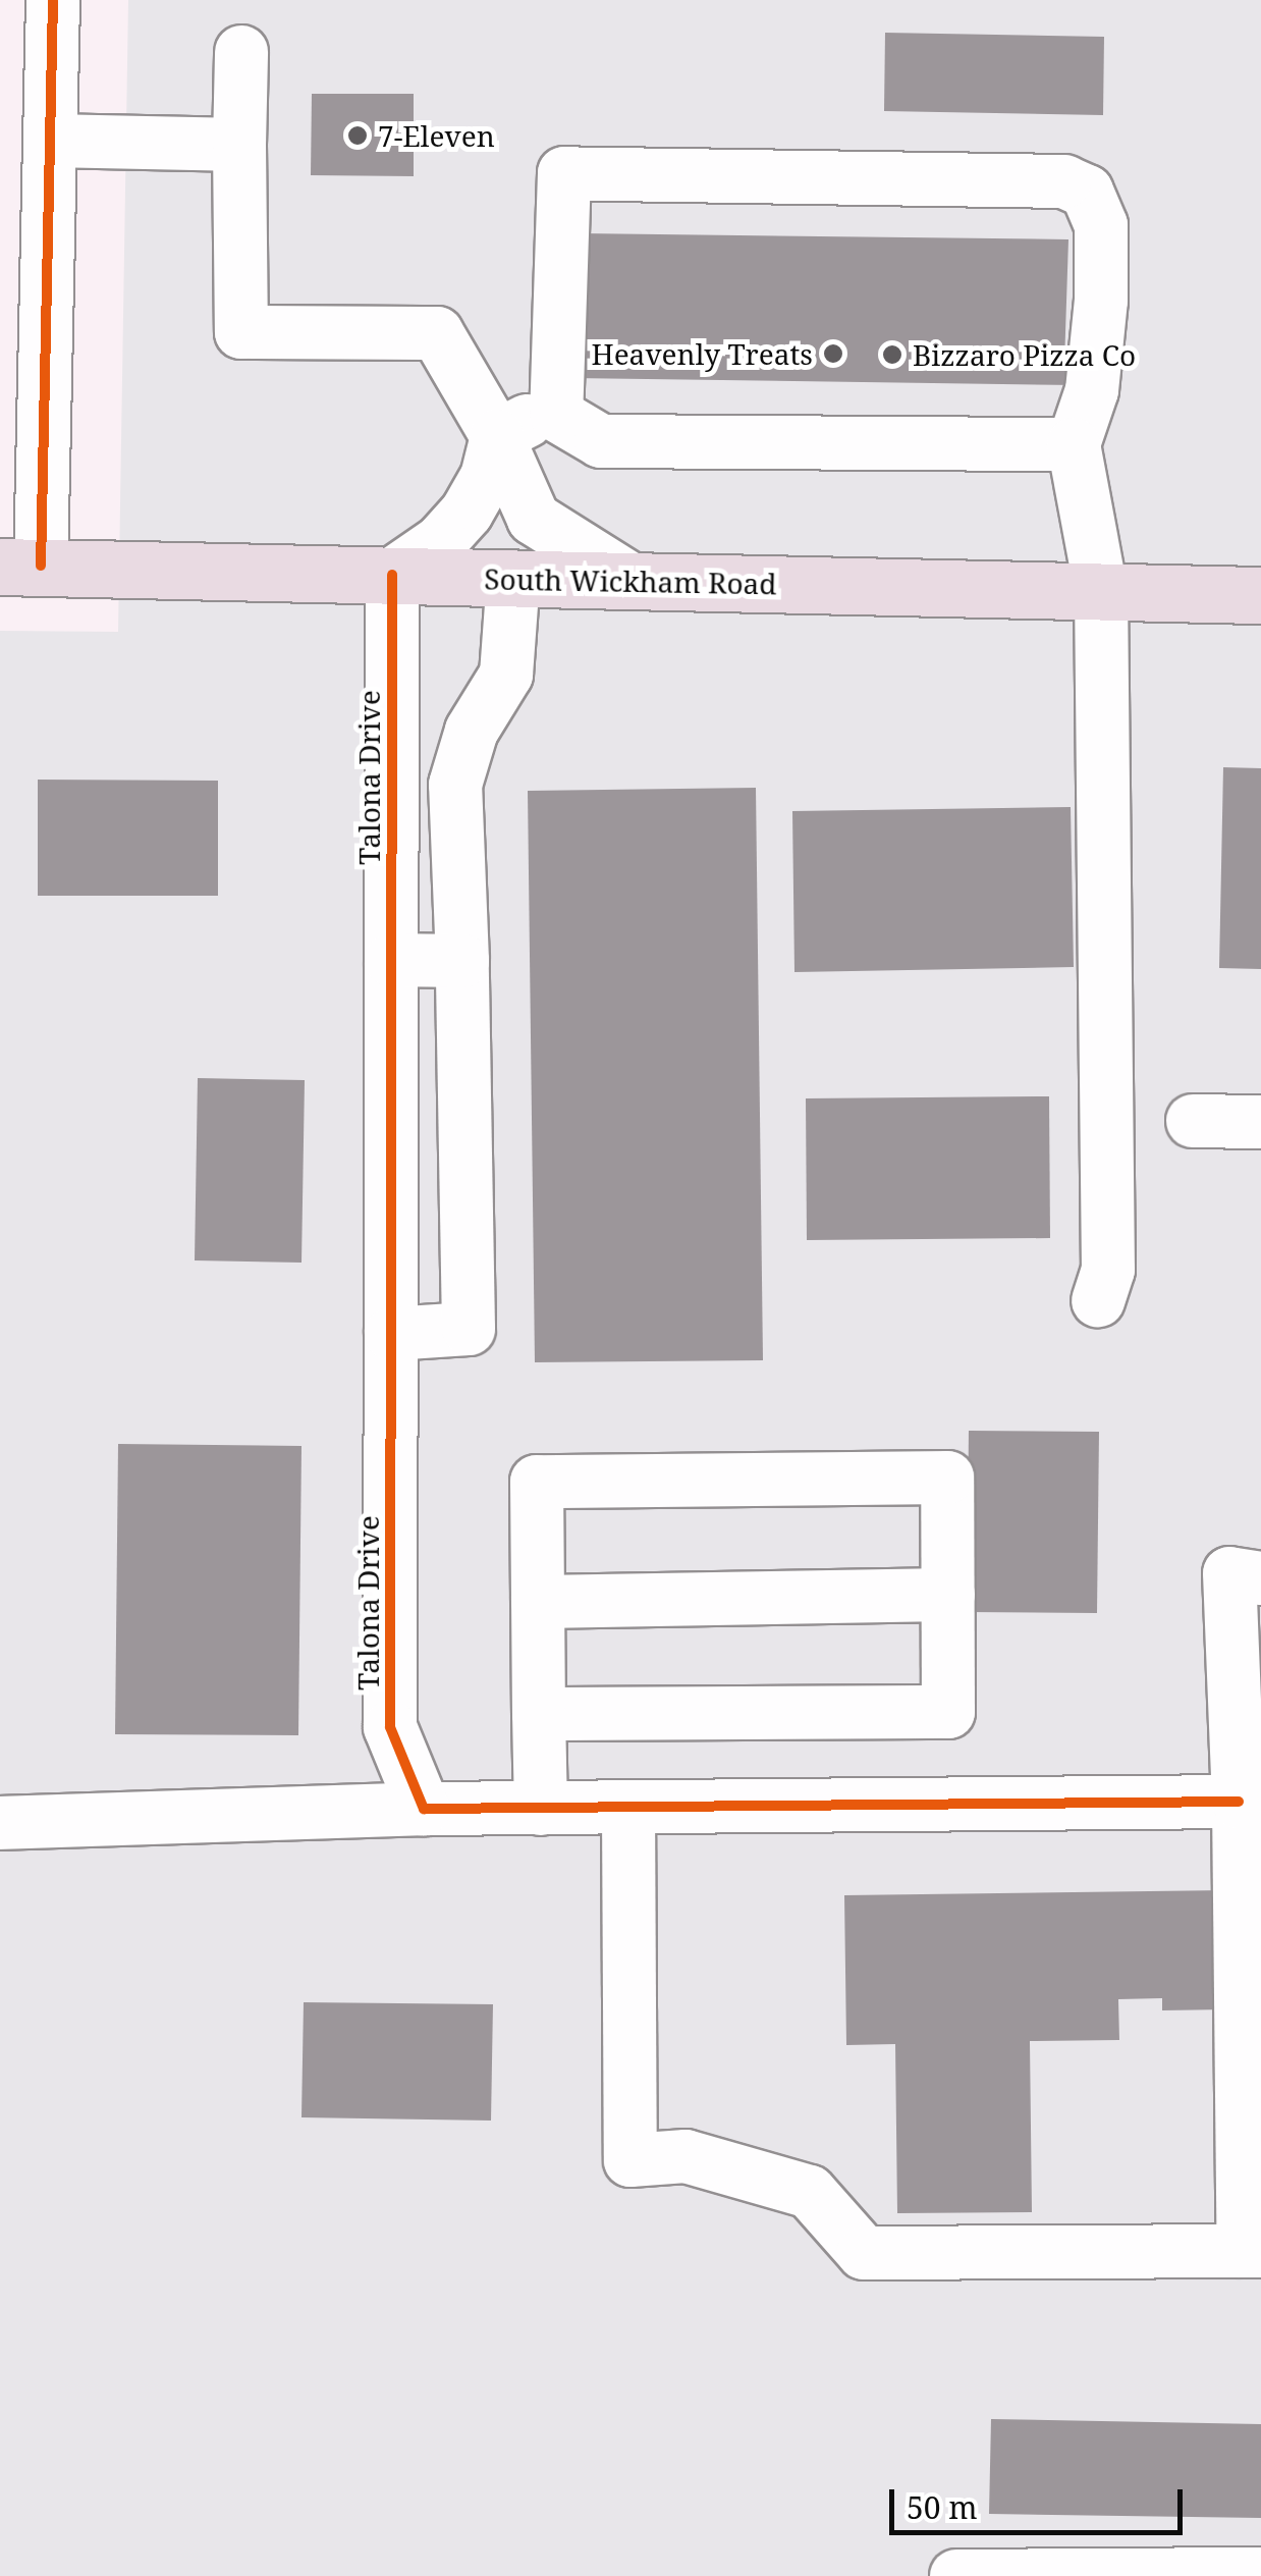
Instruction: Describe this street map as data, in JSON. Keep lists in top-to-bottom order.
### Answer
{
  "streets": {
    "main road": ["South Wickham Road"],
    "street": ["Talona Drive"]
  },
  "crossings": [
    ["South Wickham Road", "Talona Drive"]
  ],
  "places": ["7-Eleven", "Heavenly Treats", "Bizzaro Pizza Co"],
  "scale_bar": "50 m"
}
